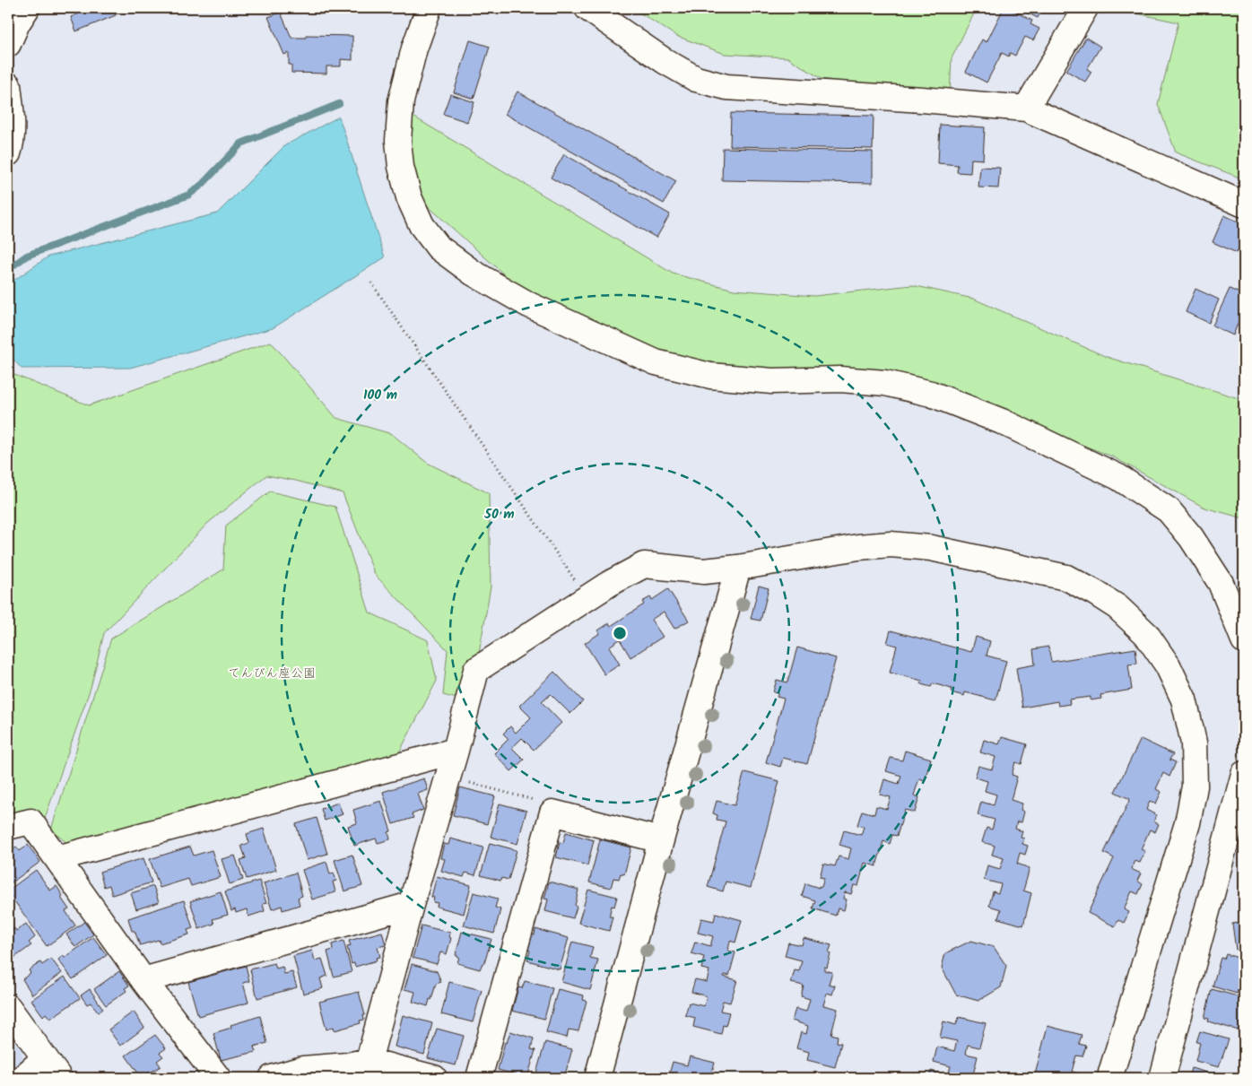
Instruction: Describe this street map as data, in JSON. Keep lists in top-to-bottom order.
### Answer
{
  "parks": ["てんびん座公園"],
  "rings": ["100 m", "50 m"]
}
